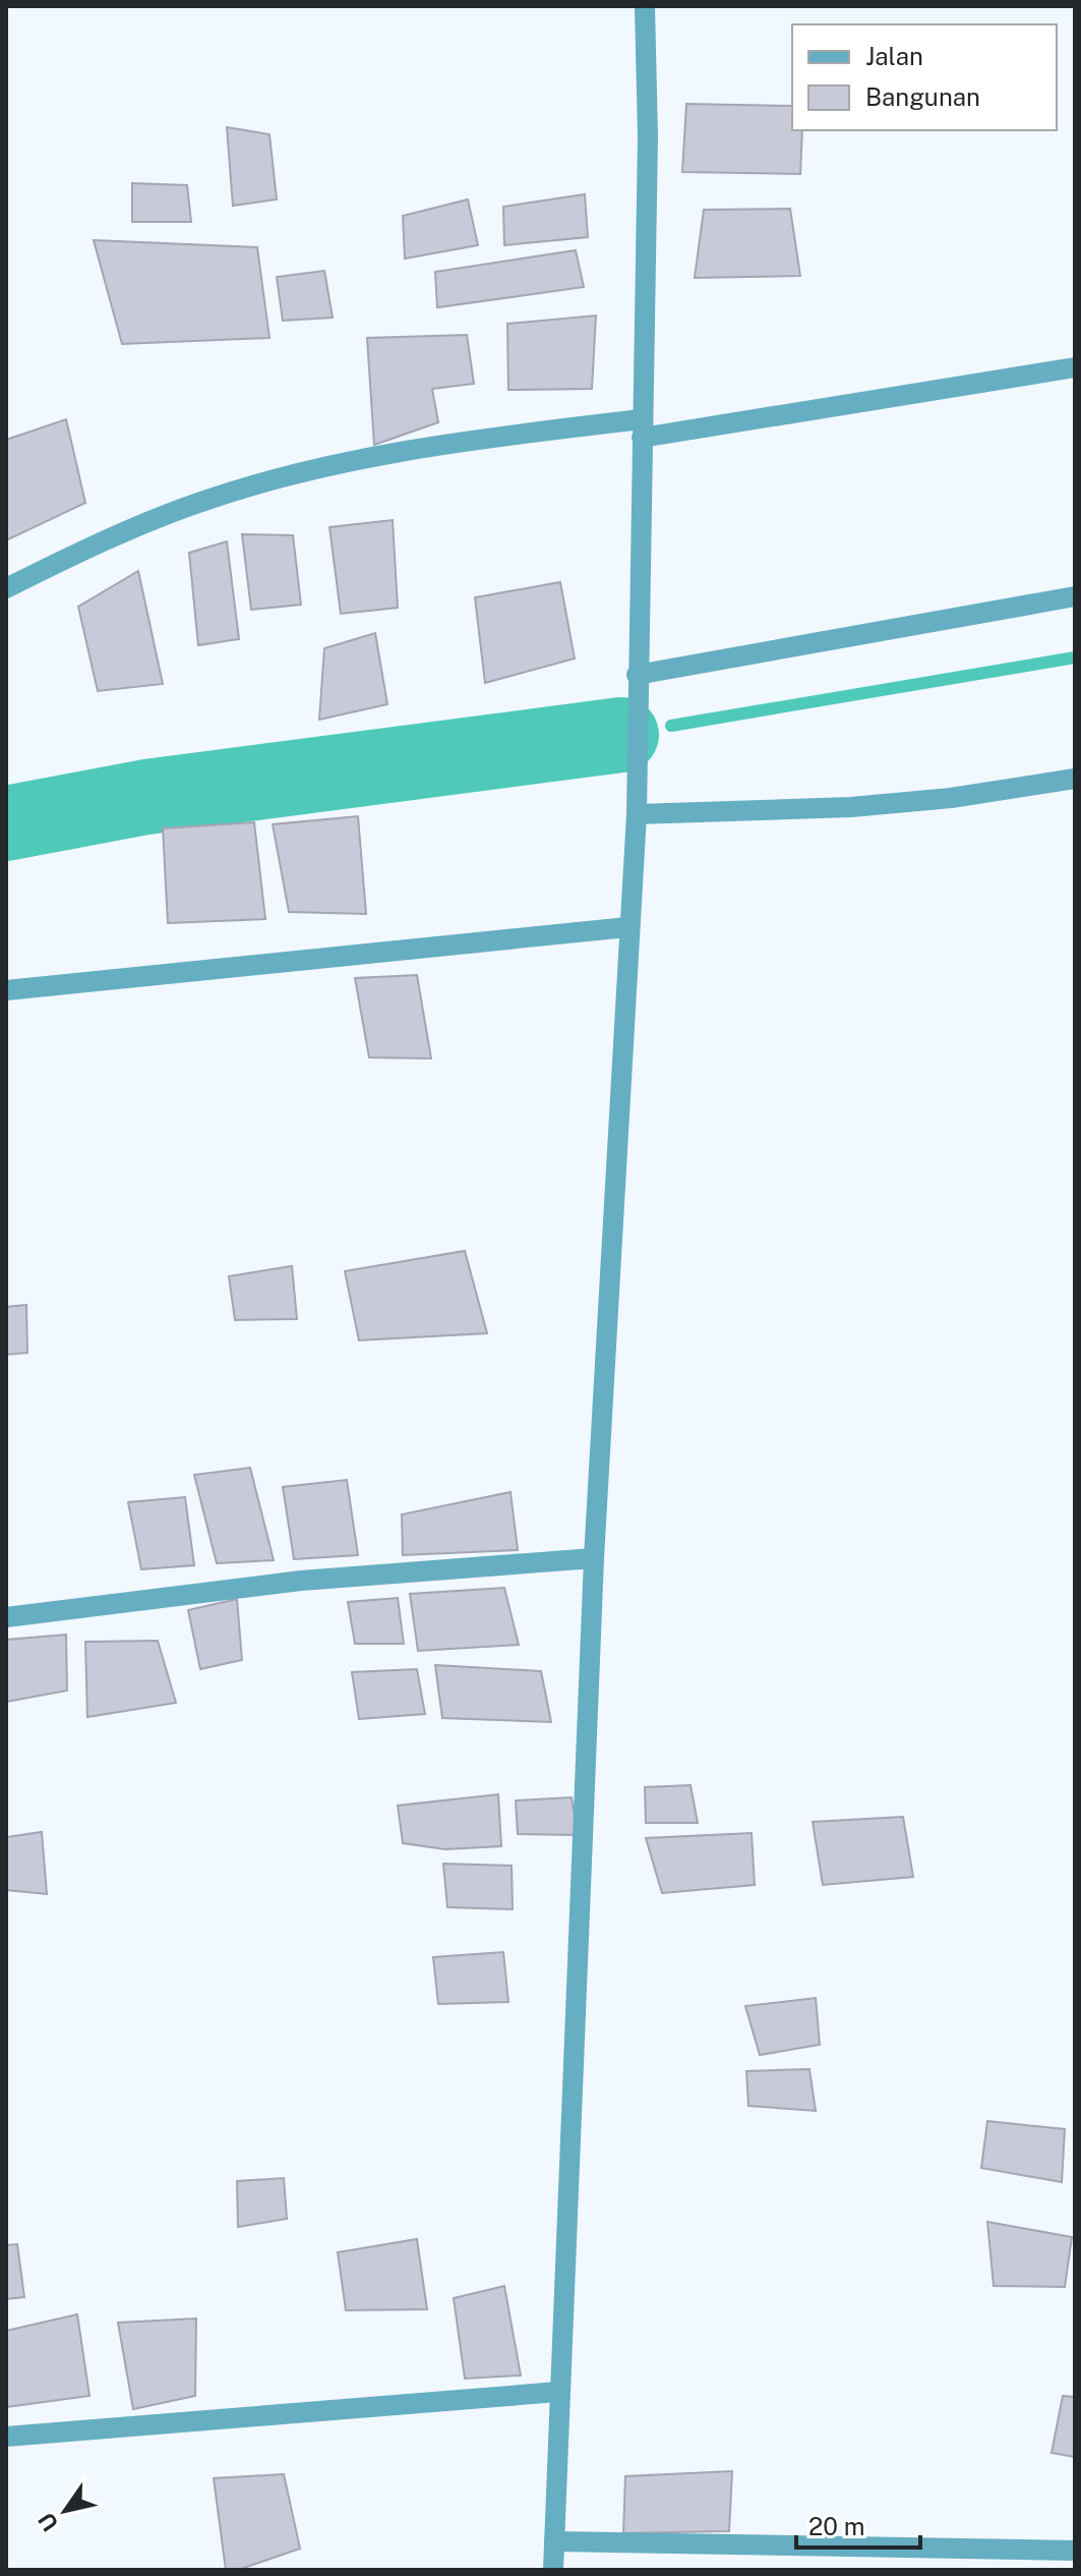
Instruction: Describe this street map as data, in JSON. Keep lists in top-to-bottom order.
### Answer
{
  "legend": ["Jalan", "Bangunan"],
  "scale_bar": "20 m",
  "north": "bottom left"
}
